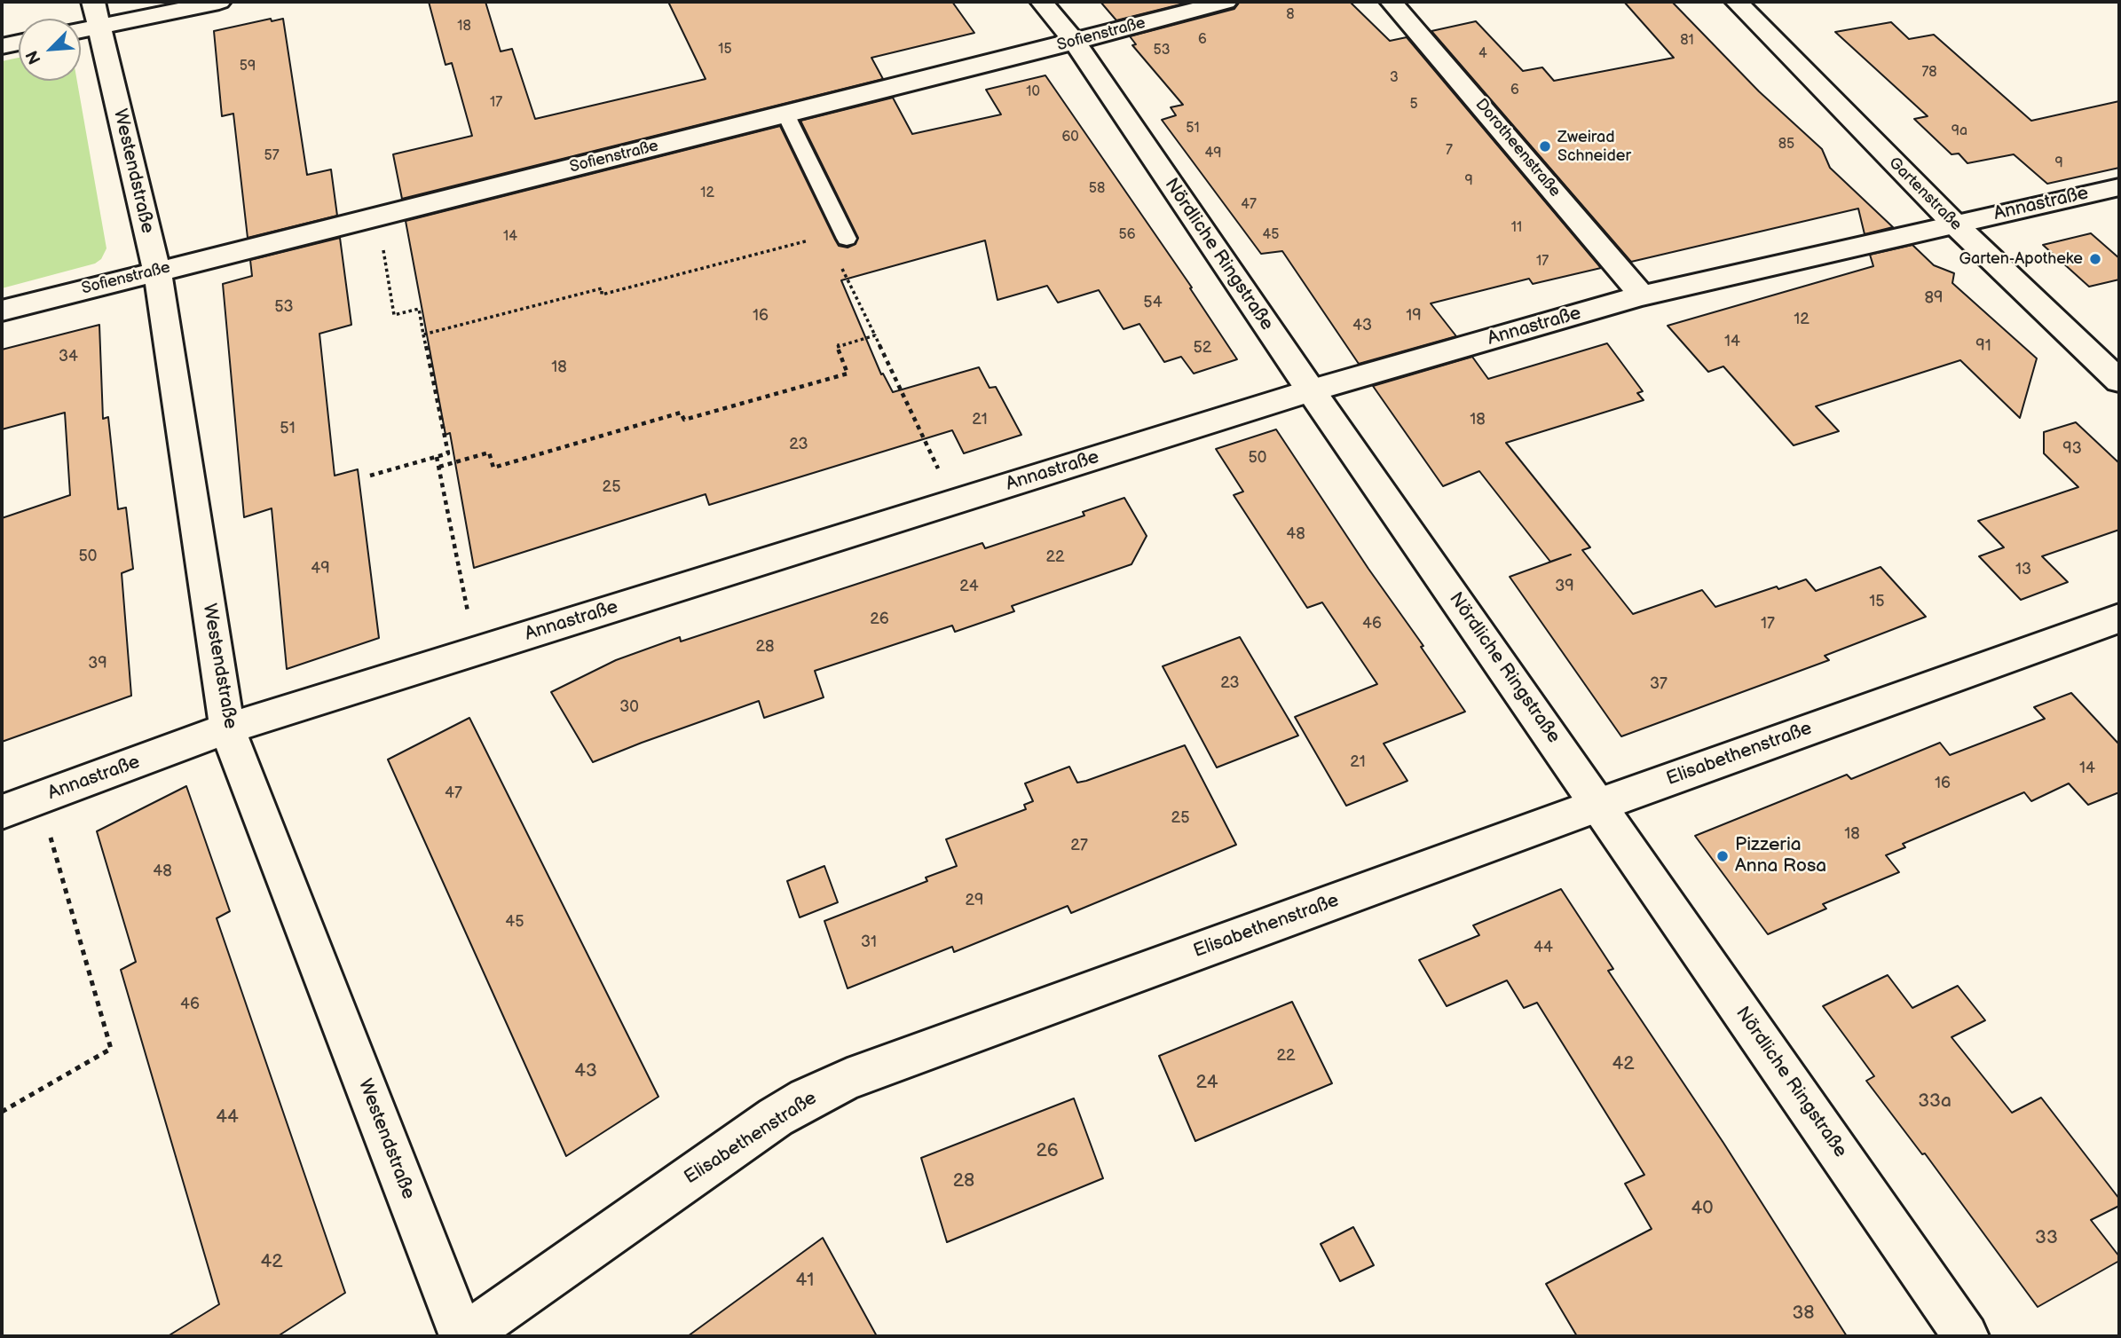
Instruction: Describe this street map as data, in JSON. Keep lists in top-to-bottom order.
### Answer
{
  "streets": {
    "street": [
      "Sofienstraße",
      "Dorotheenstraße",
      "Westendstraße",
      "Gartenstraße",
      "Annastraße",
      "Nördliche Ringstraße",
      "Elisabethenstraße"
    ]
  },
  "crossings": [
    ["Sofienstraße", "Westendstraße"],
    ["Sofienstraße", "Nördliche Ringstraße"],
    ["Dorotheenstraße", "Annastraße"],
    ["Westendstraße", "Annastraße"],
    ["Westendstraße", "Elisabethenstraße"],
    ["Gartenstraße", "Annastraße"],
    ["Annastraße", "Nördliche Ringstraße"],
    ["Nördliche Ringstraße", "Elisabethenstraße"]
  ],
  "places": ["Zweirad Schneider", "Garten-Apotheke", "Pizzeria Anna Rosa"],
  "house_numbers": [
    "8",
    "18",
    "6",
    "81",
    "15",
    "53",
    "4",
    "59",
    "78",
    "3",
    "6",
    "10",
    "17",
    "5",
    "51",
    "9a",
    "60",
    "85",
    "7",
    "49",
    "57",
    "9",
    "9",
    "58",
    "12",
    "47",
    "11",
    "56",
    "45",
    "14",
    "17",
    "89",
    "54",
    "53",
    "16",
    "19",
    "12",
    "43",
    "14",
    "91",
    "52",
    "34",
    "18",
    "21",
    "18",
    "51",
    "23",
    "93",
    "50",
    "25",
    "48",
    "50",
    "22",
    "49",
    "13",
    "24",
    "39",
    "15",
    "26",
    "46",
    "17",
    "28",
    "39",
    "23",
    "37",
    "30",
    "21",
    "14",
    "16",
    "47",
    "25",
    "18",
    "27",
    "48",
    "29",
    "45",
    "31",
    "44",
    "46",
    "22",
    "42",
    "43",
    "24",
    "33a",
    "44",
    "26",
    "28",
    "40",
    "33",
    "42",
    "41",
    "38"
  ],
  "north": "bottom left"
}
